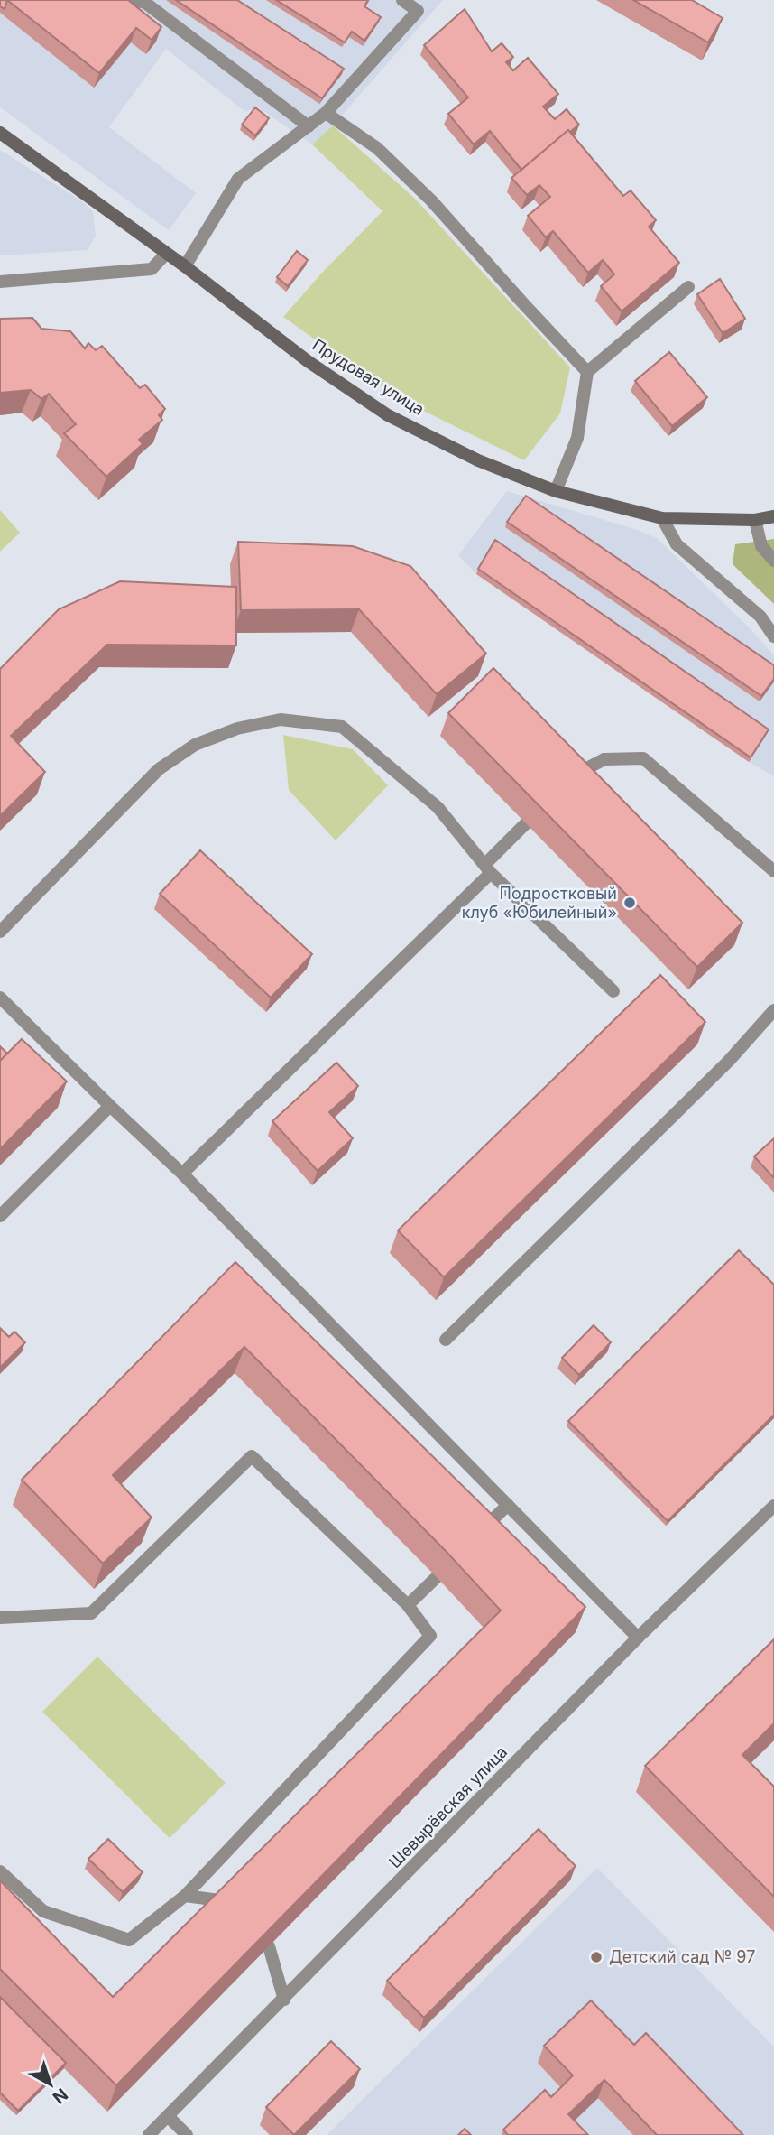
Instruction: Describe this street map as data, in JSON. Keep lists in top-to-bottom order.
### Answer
{
  "streets": {
    "main road": ["Прудовая улица"],
    "street": ["Шевырёвская улица"]
  },
  "places": ["Подростковый клуб «Юбилейный»", "Детский сад № 97"],
  "north": "bottom right"
}
